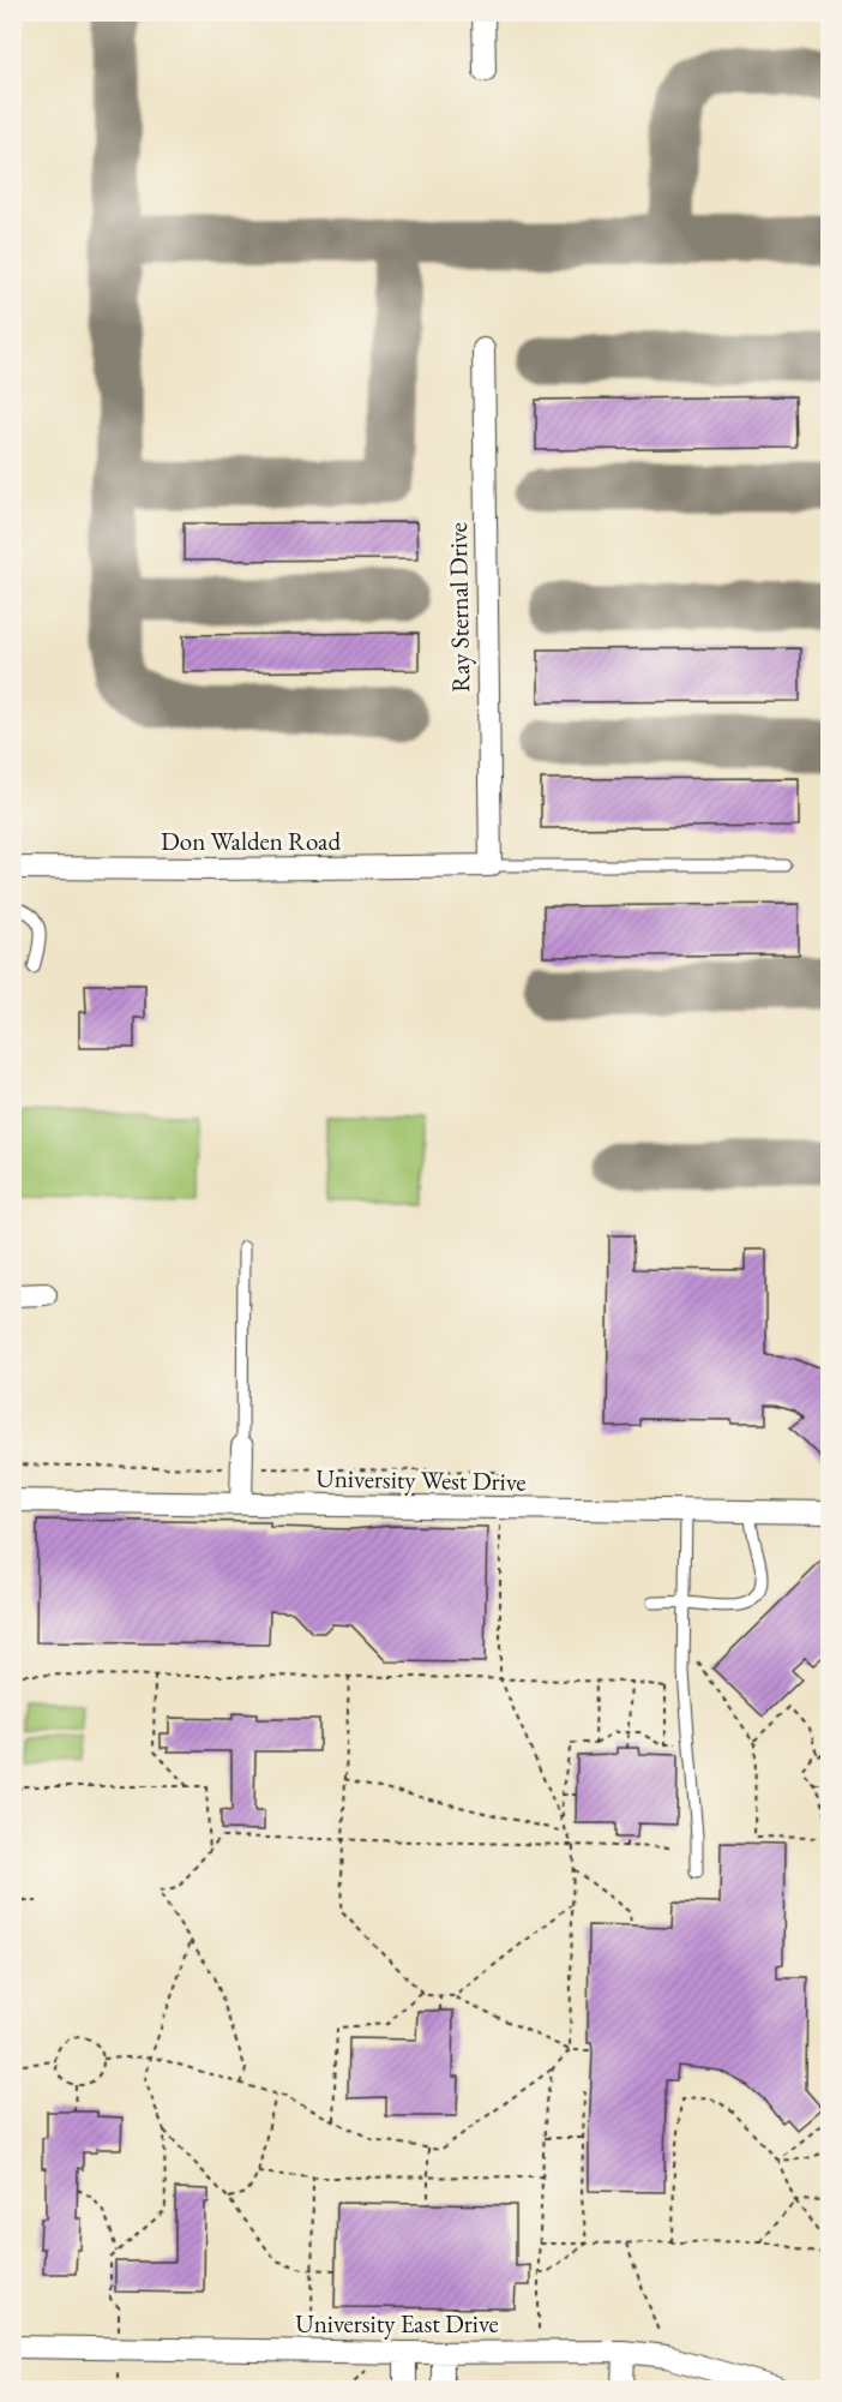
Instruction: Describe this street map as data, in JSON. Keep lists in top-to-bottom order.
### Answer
{
  "streets": {
    "street": [
      "Ray Sternal Drive",
      "Don Walden Road",
      "University West Drive",
      "University East Drive"
    ]
  },
  "crossings": [
    ["Ray Sternal Drive", "Don Walden Road"]
  ]
}
